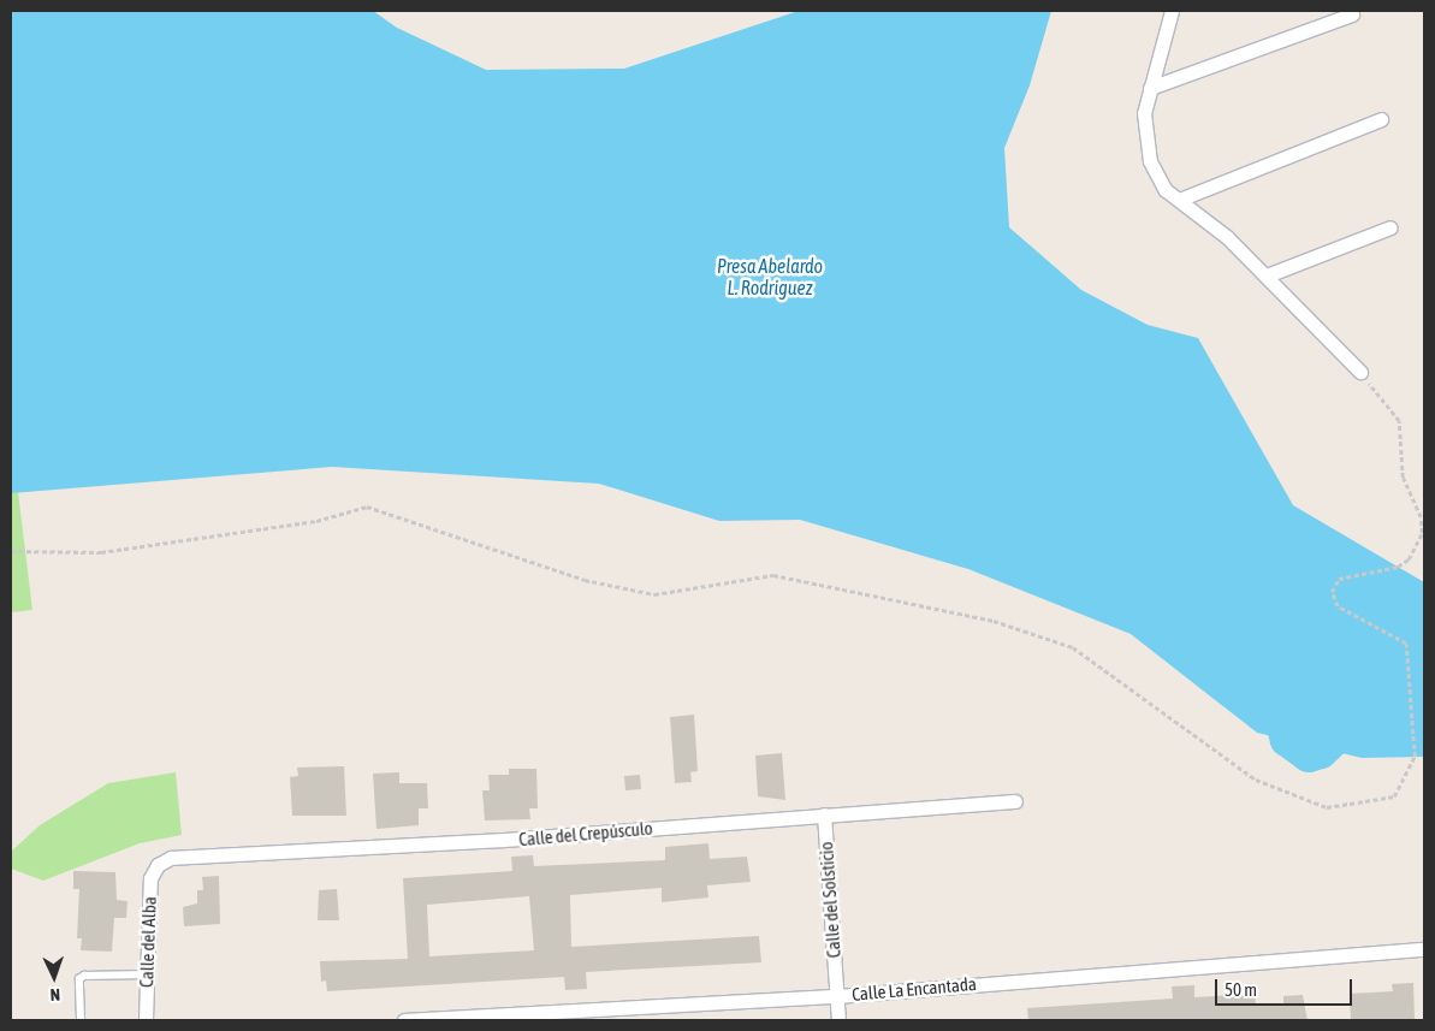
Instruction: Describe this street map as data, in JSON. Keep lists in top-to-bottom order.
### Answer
{
  "streets": {
    "street": [
      "Calle del Crepúsculo",
      "Calle del Solsticio",
      "Calle del Alba",
      "Calle La Encantada"
    ]
  },
  "crossings": [
    ["Calle del Crepúsculo", "Calle del Solsticio"],
    ["Calle del Crepúsculo", "Calle del Alba"],
    ["Calle del Solsticio", "Calle La Encantada"]
  ],
  "water": ["Presa Abelardo L. Rodriguez"],
  "scale_bar": "50 m",
  "north": "bottom"
}
